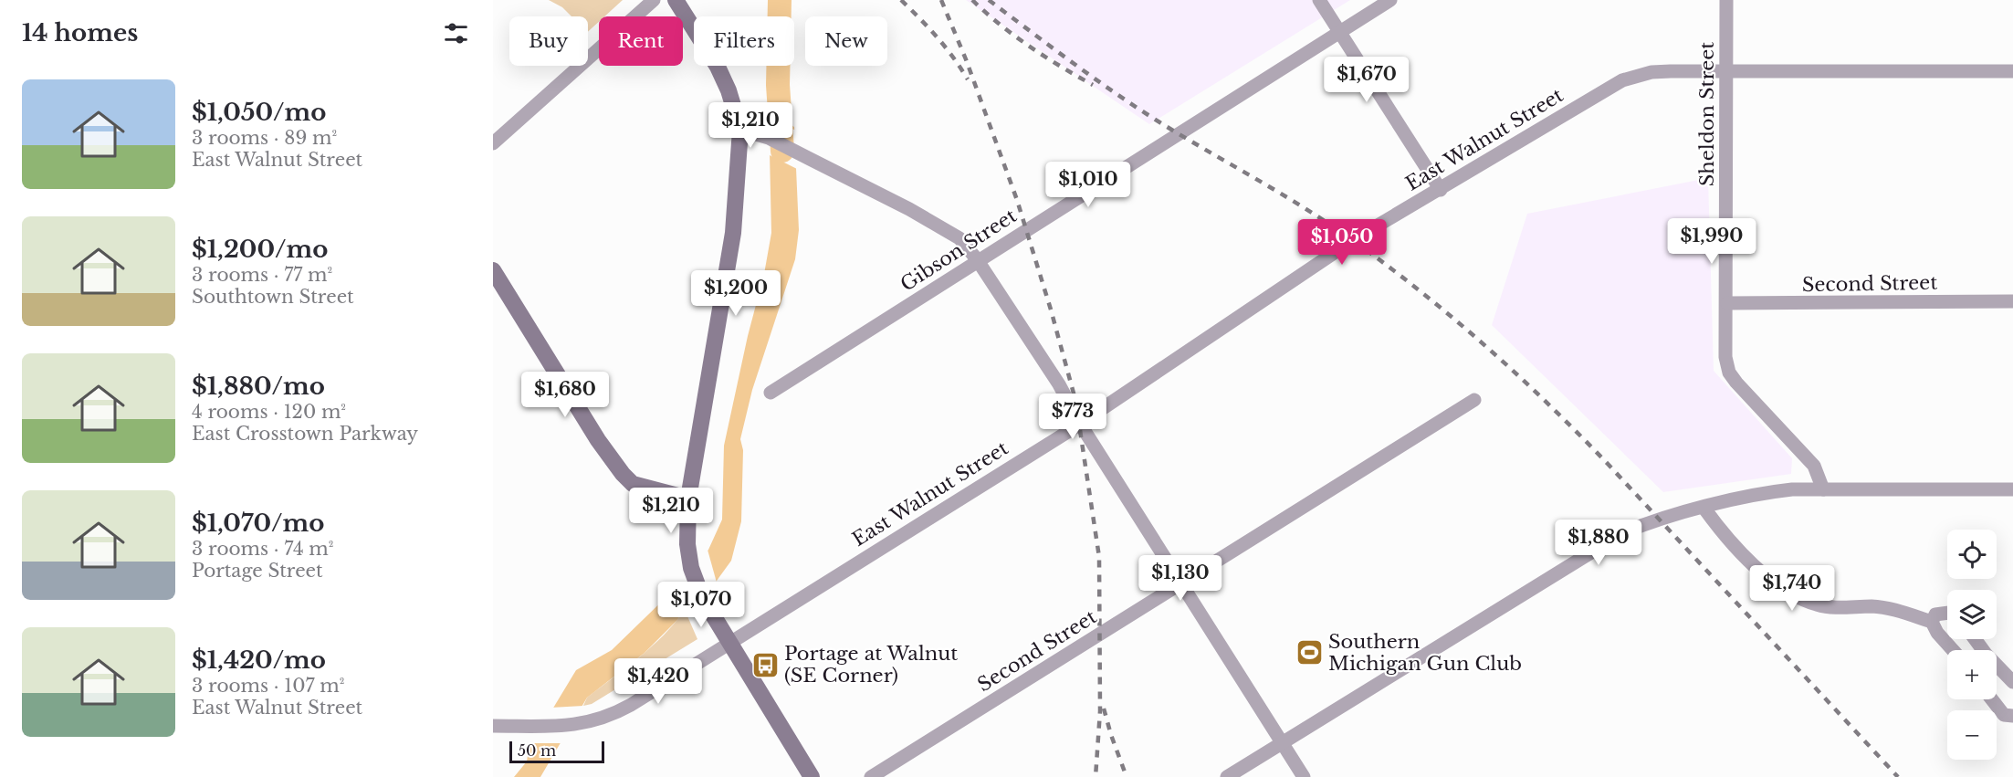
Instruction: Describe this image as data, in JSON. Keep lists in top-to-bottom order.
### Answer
{
  "streets": {
    "street": [
      "Sheldon Street",
      "East Walnut Street",
      "Gibson Street",
      "Second Street"
    ]
  },
  "crossings": [
    ["Sheldon Street", "East Walnut Street"],
    ["Sheldon Street", "Second Street"]
  ],
  "places": {
    "sports": ["Southern Michigan Gun Club"],
    "bus stop": ["Portage at Walnut (SE Corner)"]
  },
  "scale_bar": "50 m",
  "page": {
    "heading": "14 homes",
    "chip": [
      "Buy",
      "Rent",
      "Filters",
      "New"
    ],
    "price": [
      "$1,670",
      "$1,210",
      "$1,010",
      "$1,990",
      "$1,050",
      "$1,200",
      "$1,680",
      "$773",
      "$1,210",
      "$1,880",
      "$1,130",
      "$1,740",
      "$1,070",
      "$1,420"
    ],
    "list": [
      {
        "name": "$1,050/mo",
        "note": "3 rooms · 89 m² · East Walnut Street"
      },
      {
        "name": "$1,200/mo",
        "note": "3 rooms · 77 m² · Southtown Street"
      },
      {
        "name": "$1,880/mo",
        "note": "4 rooms · 120 m² · East Crosstown Parkway"
      },
      {
        "name": "$1,070/mo",
        "note": "3 rooms · 74 m² · Portage Street"
      },
      {
        "name": "$1,420/mo",
        "note": "3 rooms · 107 m² · East Walnut Street"
      }
    ],
    "map_buttons": ["+", "−"],
    "scale": "50 m"
  }
}
